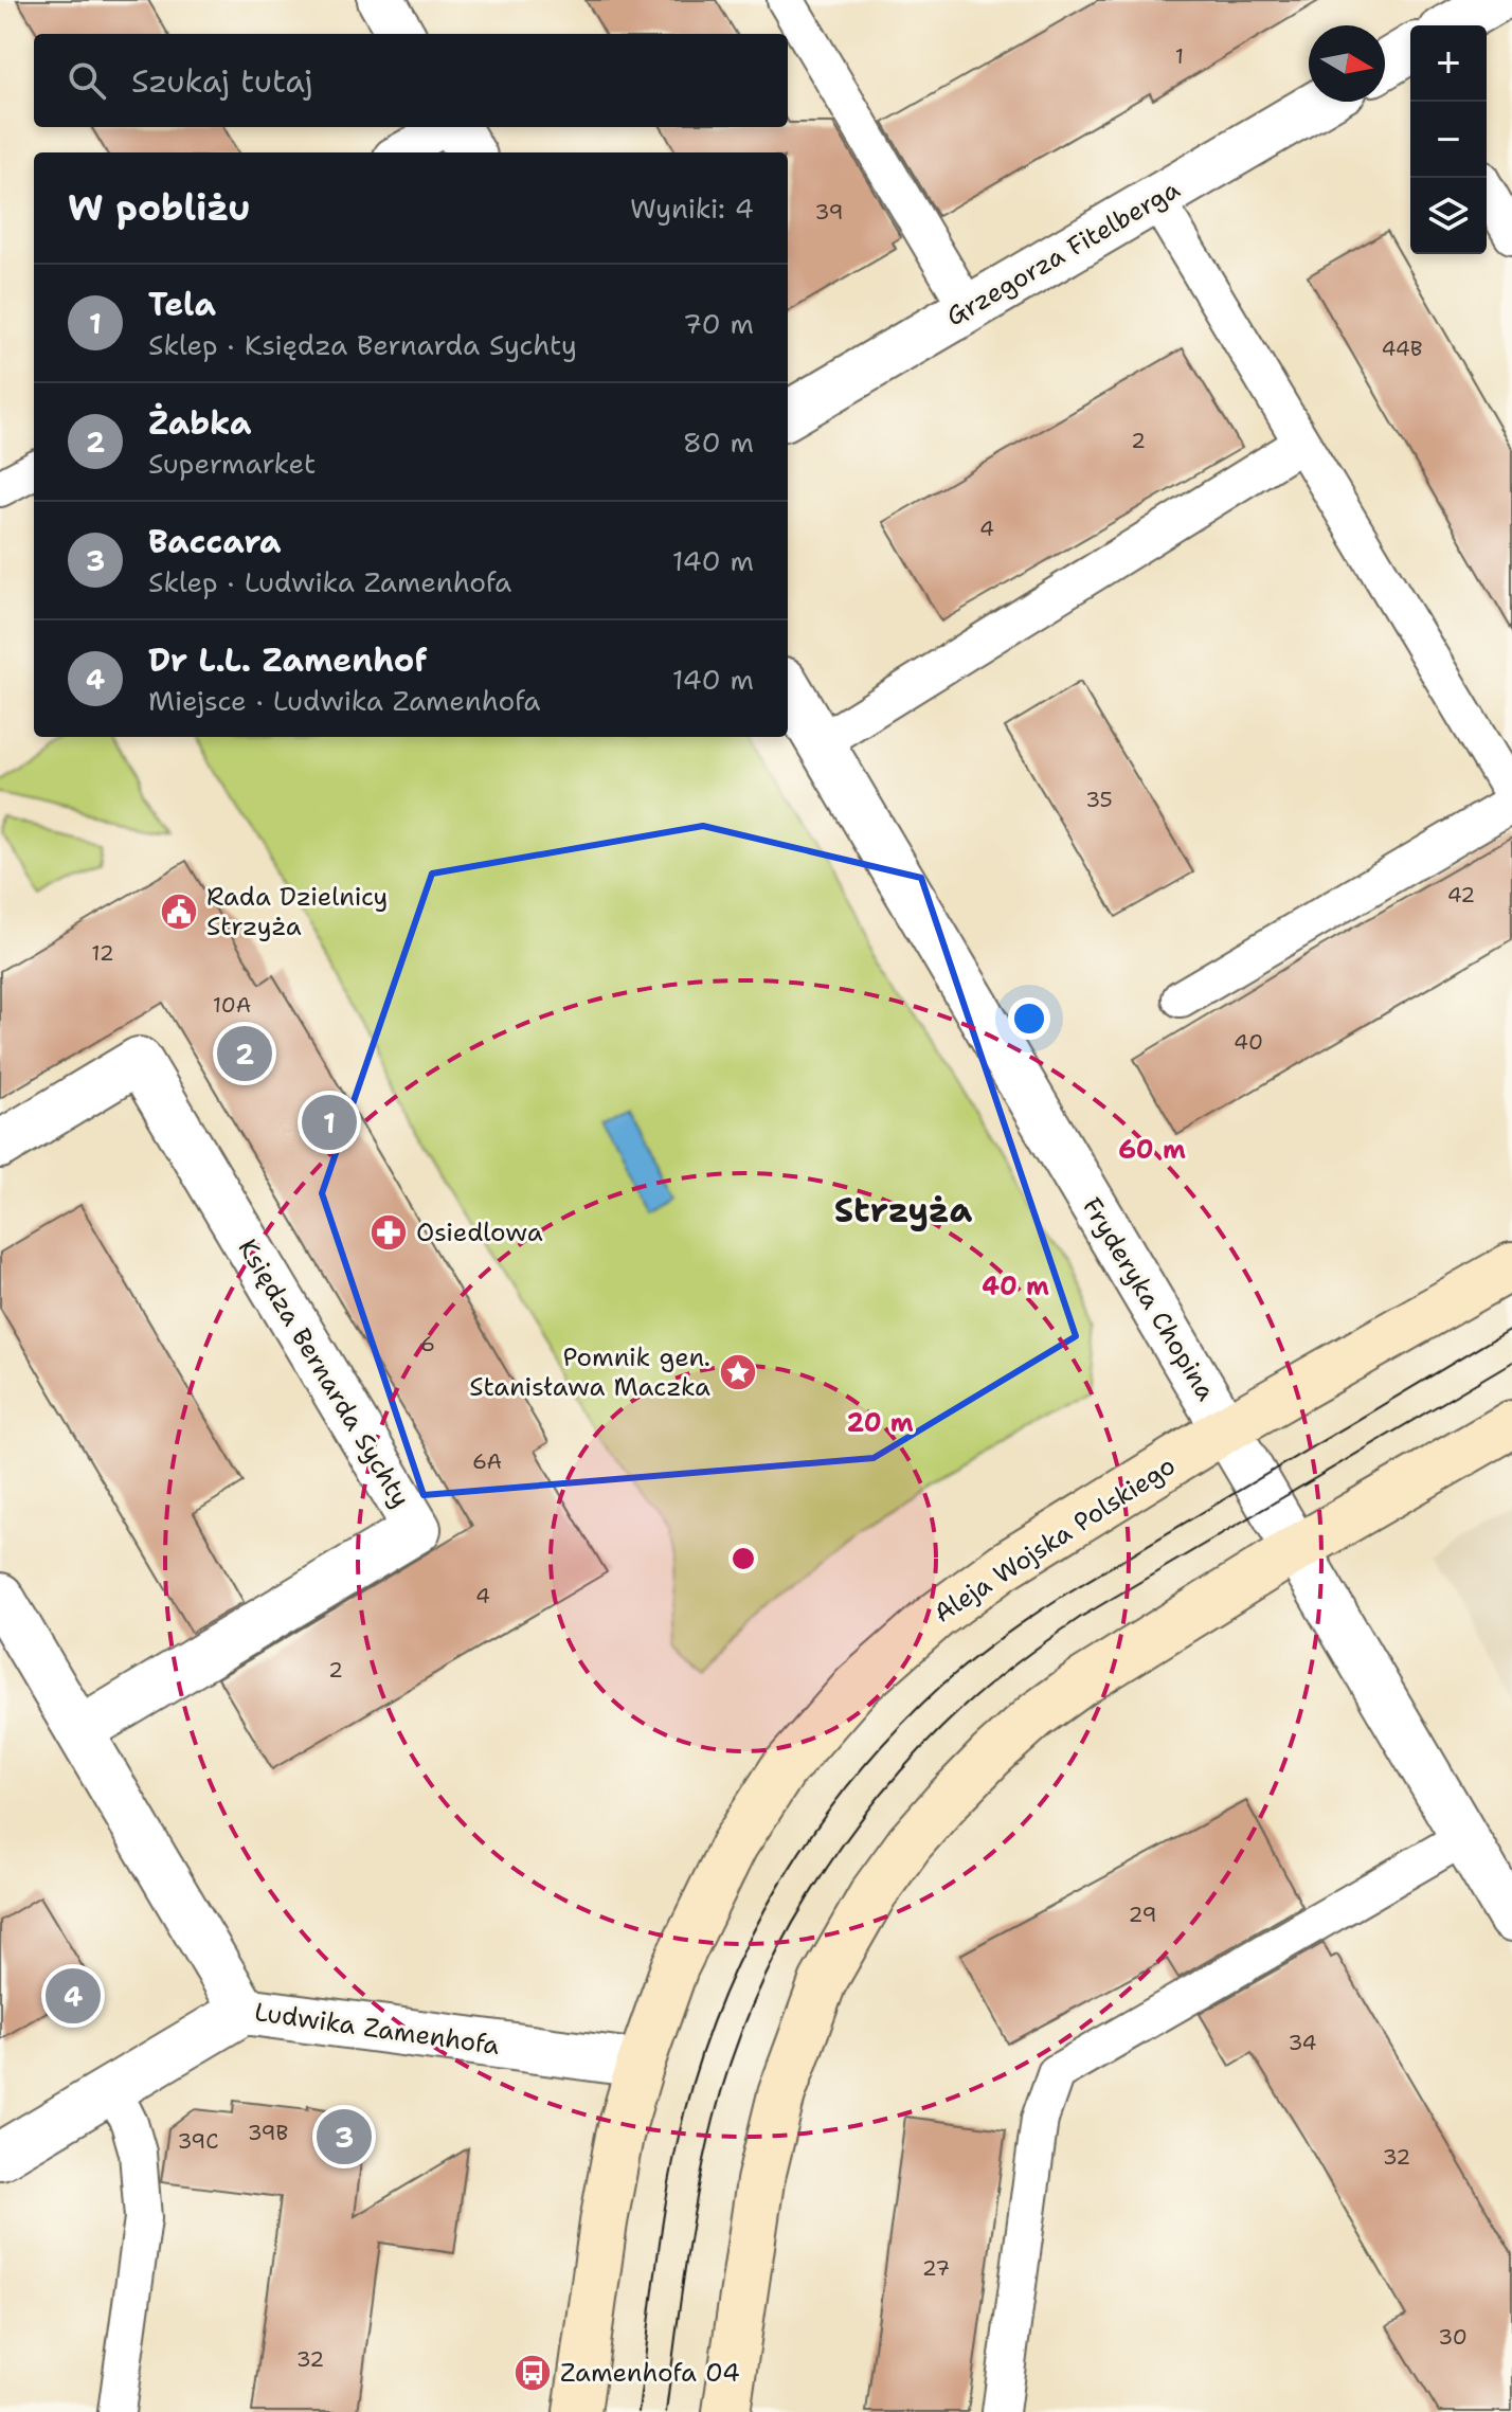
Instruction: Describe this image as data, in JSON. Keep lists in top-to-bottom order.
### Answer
{
  "streets": {
    "street": [
      "Grzegorza Fitelberga",
      "Fryderyka Chopina",
      "Księdza Bernarda Sychty",
      "Aleja Wojska Polskiego",
      "Ludwika Zamenhofa"
    ]
  },
  "crossings": [
    ["Fryderyka Chopina", "Aleja Wojska Polskiego"],
    ["Aleja Wojska Polskiego", "Ludwika Zamenhofa"]
  ],
  "districts": ["Strzyża"],
  "places": {
    "public building": ["Rada Dzielnicy Strzyża"],
    "pharmacy": ["Osiedlowa"],
    "place": ["Pomnik gen. Stanisława Maczka"],
    "bus stop": ["Zamenhofa 04"]
  },
  "house_numbers": [
    "1",
    "39",
    "44B",
    "2",
    "4",
    "35",
    "42",
    "12",
    "10A",
    "40",
    "6",
    "6A",
    "4",
    "2",
    "29",
    "34",
    "39B",
    "39C",
    "32",
    "27",
    "30",
    "32"
  ],
  "north": "right",
  "page": {
    "map_buttons": ["+", "−"],
    "search": "Szukaj tutaj",
    "heading": ["W pobliżu", "Wyniki: 4"],
    "list": [
      {
        "mark": "1",
        "name": "Tela",
        "note": "Sklep · Księdza Bernarda Sychty",
        "value": "70 m"
      },
      {
        "mark": "2",
        "name": "Żabka",
        "note": "Supermarket",
        "value": "80 m"
      },
      {
        "mark": "3",
        "name": "Baccara",
        "note": "Sklep · Ludwika Zamenhofa",
        "value": "140 m"
      },
      {
        "mark": "4",
        "name": "Dr L.L. Zamenhof",
        "note": "Miejsce · Ludwika Zamenhofa",
        "value": "140 m"
      }
    ],
    "pins": [
      "2",
      "1",
      "4",
      "3"
    ]
  },
  "rings": ["60 m", "40 m", "20 m"]
}
